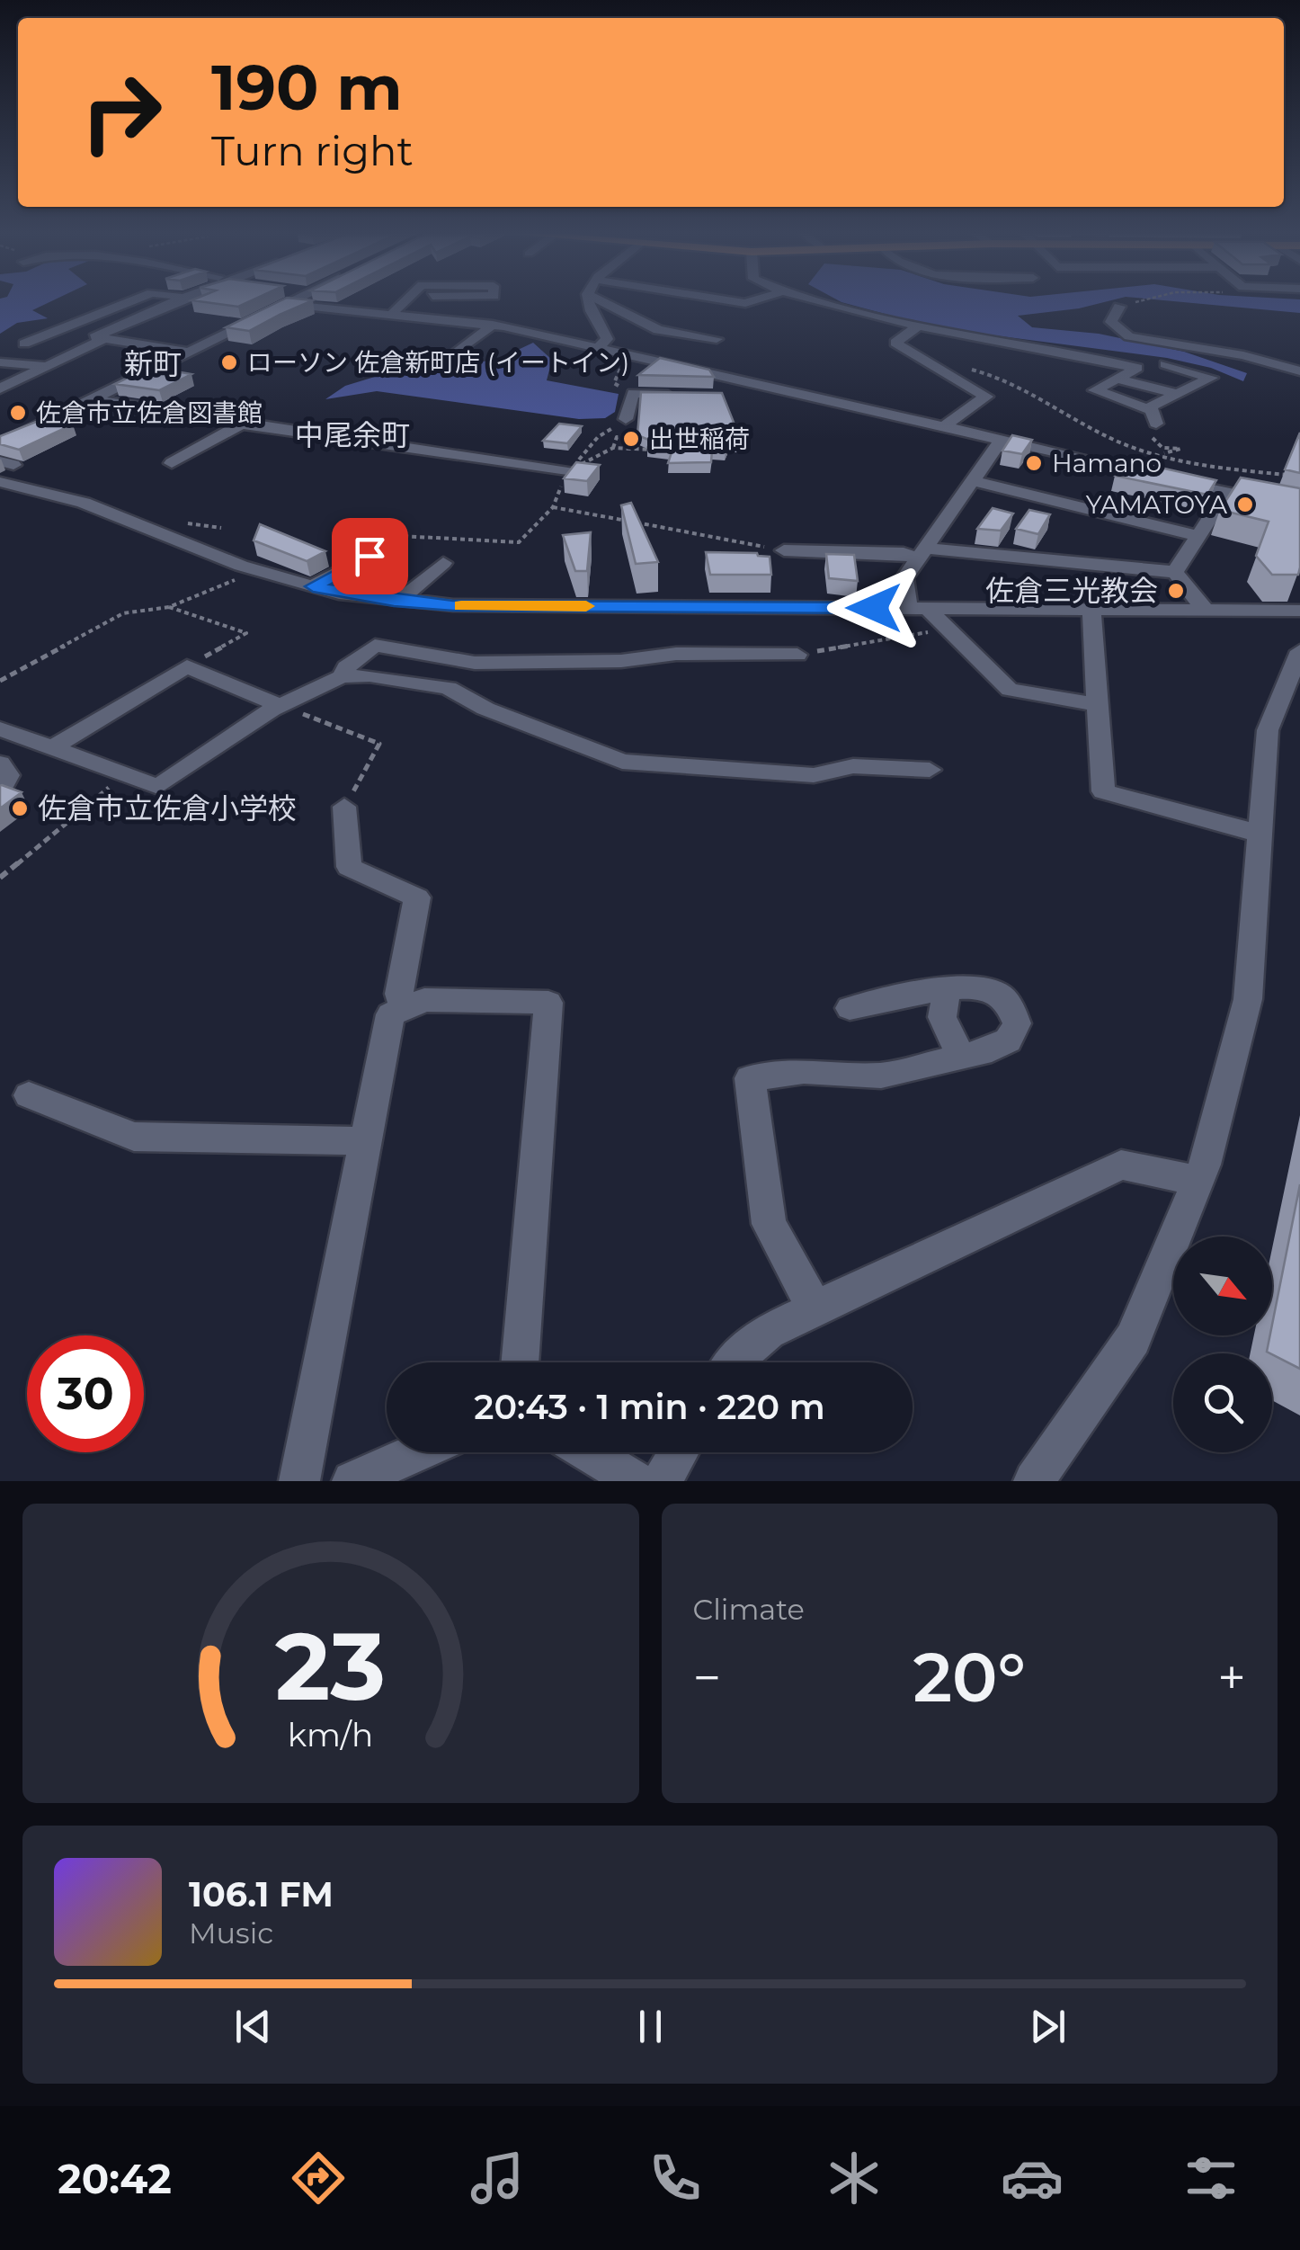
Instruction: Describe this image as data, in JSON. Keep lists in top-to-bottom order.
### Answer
{
  "districts": ["新町", "中尾余町"],
  "places": [
    "ローソン 佐倉新町店 (イートイン)",
    "佐倉市立佐倉図書館",
    "出世稲荷",
    "Hamano",
    "YAMATOYA",
    "佐倉三光教会",
    "佐倉市立佐倉小学校"
  ],
  "north": "bottom right",
  "page": {
    "turn": ["190 m", "Turn right"],
    "limit": "30",
    "trip": "20:43 · 1 min · 220 m",
    "tile": "Climate",
    "heat": ["−", "20°", "+"],
    "song": ["106.1 FM", "Music"],
    "tabs": "20:42",
    "gauge": ["23", "km/h"]
  }
}
